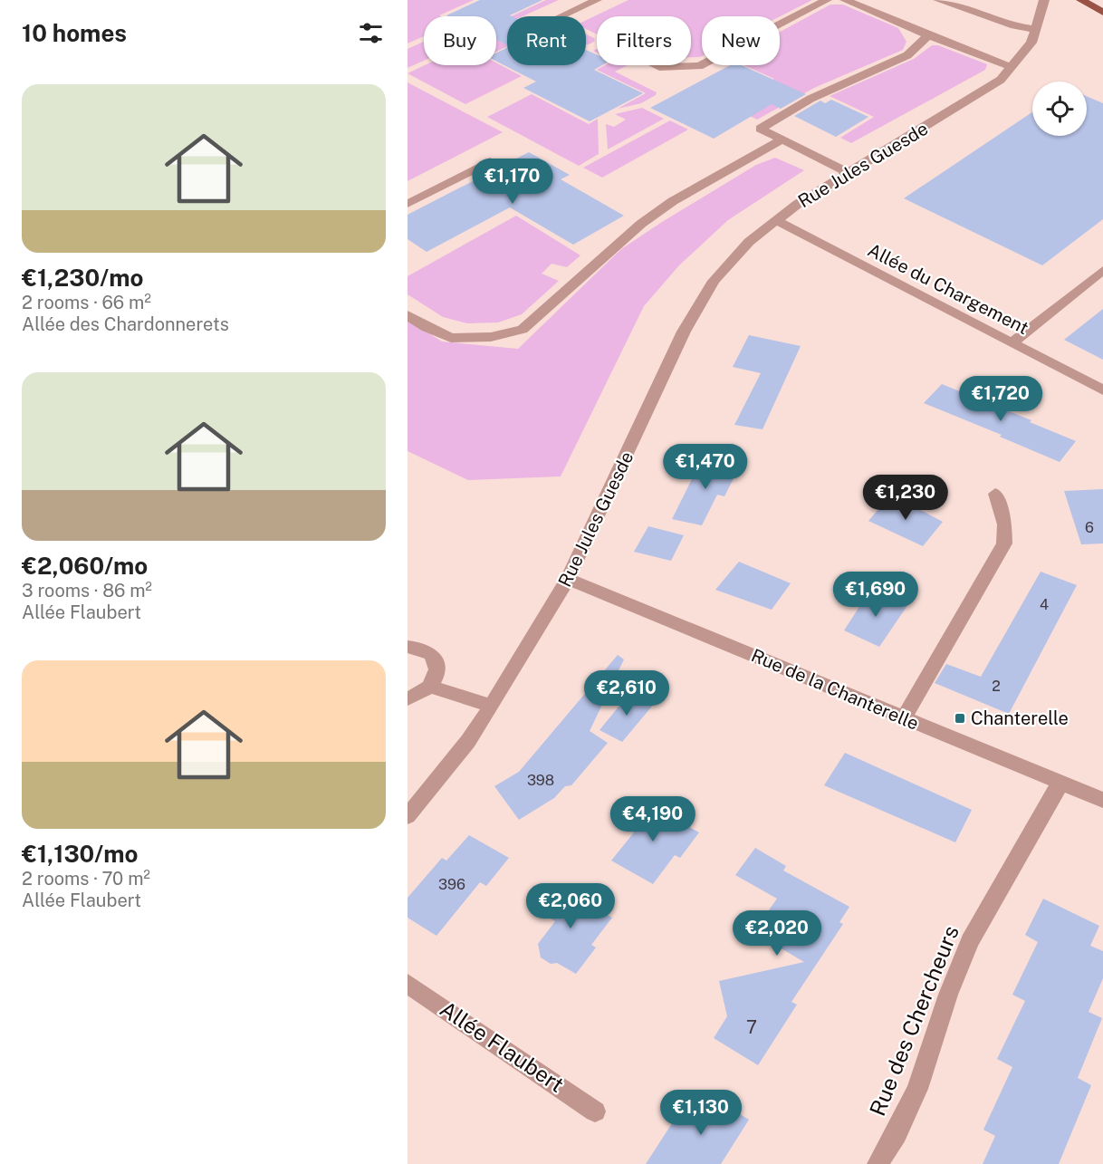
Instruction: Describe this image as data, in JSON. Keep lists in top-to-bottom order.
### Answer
{
  "streets": {
    "street": [
      "Rue Jules Guesde",
      "Allée du Chargement",
      "Rue de la Chanterelle",
      "Rue des Chercheurs",
      "Allée Flaubert"
    ]
  },
  "crossings": [
    ["Rue Jules Guesde", "Allée du Chargement"],
    ["Rue Jules Guesde", "Rue de la Chanterelle"],
    ["Rue de la Chanterelle", "Rue des Chercheurs"]
  ],
  "places": {
    "transit": ["Chanterelle"]
  },
  "house_numbers": [
    "6",
    "4",
    "2",
    "398",
    "396",
    "7"
  ],
  "page": {
    "heading": "10 homes",
    "chip": [
      "Buy",
      "Rent",
      "Filters",
      "New"
    ],
    "list": [
      {
        "name": "€1,230/mo",
        "note": "2 rooms · 66 m² · Allée des Chardonnerets"
      },
      {
        "name": "€2,060/mo",
        "note": "3 rooms · 86 m² · Allée Flaubert"
      },
      {
        "name": "€1,130/mo",
        "note": "2 rooms · 70 m² · Allée Flaubert"
      }
    ],
    "price": [
      "€1,170",
      "€1,720",
      "€1,470",
      "€1,230",
      "€1,690",
      "€2,610",
      "€4,190",
      "€2,060",
      "€2,020",
      "€1,130"
    ]
  }
}
